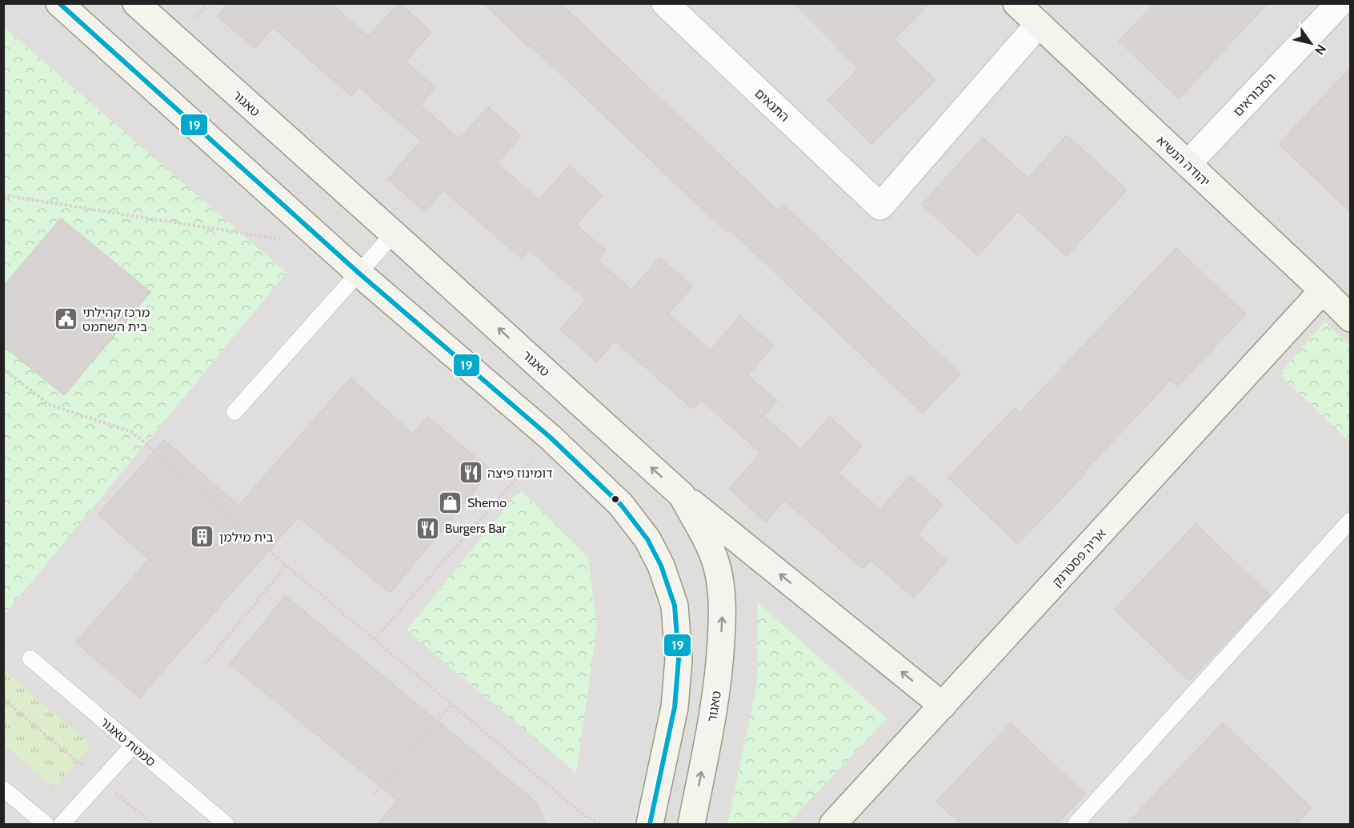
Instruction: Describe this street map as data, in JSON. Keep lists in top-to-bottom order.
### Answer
{
  "streets": {
    "street": [
      "הסבוראים",
      "טאגור",
      "התנאים",
      "יהודה הנשיא",
      "אריה פסטרנק"
    ],
    "lane": ["סמטת טאגור"]
  },
  "crossings": [
    ["הסבוראים", "יהודה הנשיא"],
    ["התנאים", "יהודה הנשיא"],
    ["יהודה הנשיא", "אריה פסטרנק"]
  ],
  "places": {
    "public building": ["מרכז קהילתי בית השחמט"],
    "restaurant": ["דומינוז פיצה", "Burgers Bar"],
    "shop": ["Shemo"],
    "building": ["בית מילמן"]
  },
  "lines": ["transit line 19"],
  "north": "bottom right"
}
